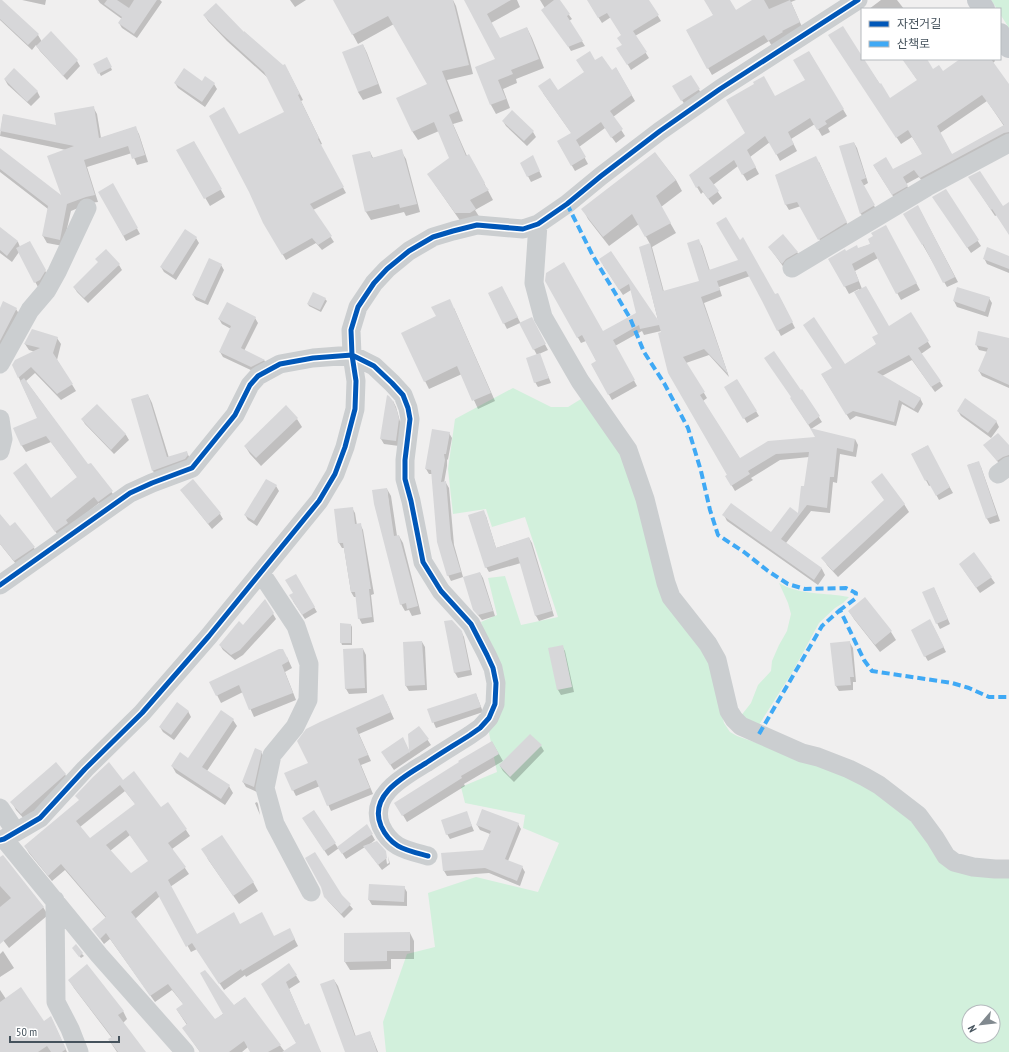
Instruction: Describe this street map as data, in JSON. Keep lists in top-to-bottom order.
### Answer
{
  "legend": ["자전거길", "산책로"],
  "scale_bar": "50 m",
  "north": "bottom left"
}
